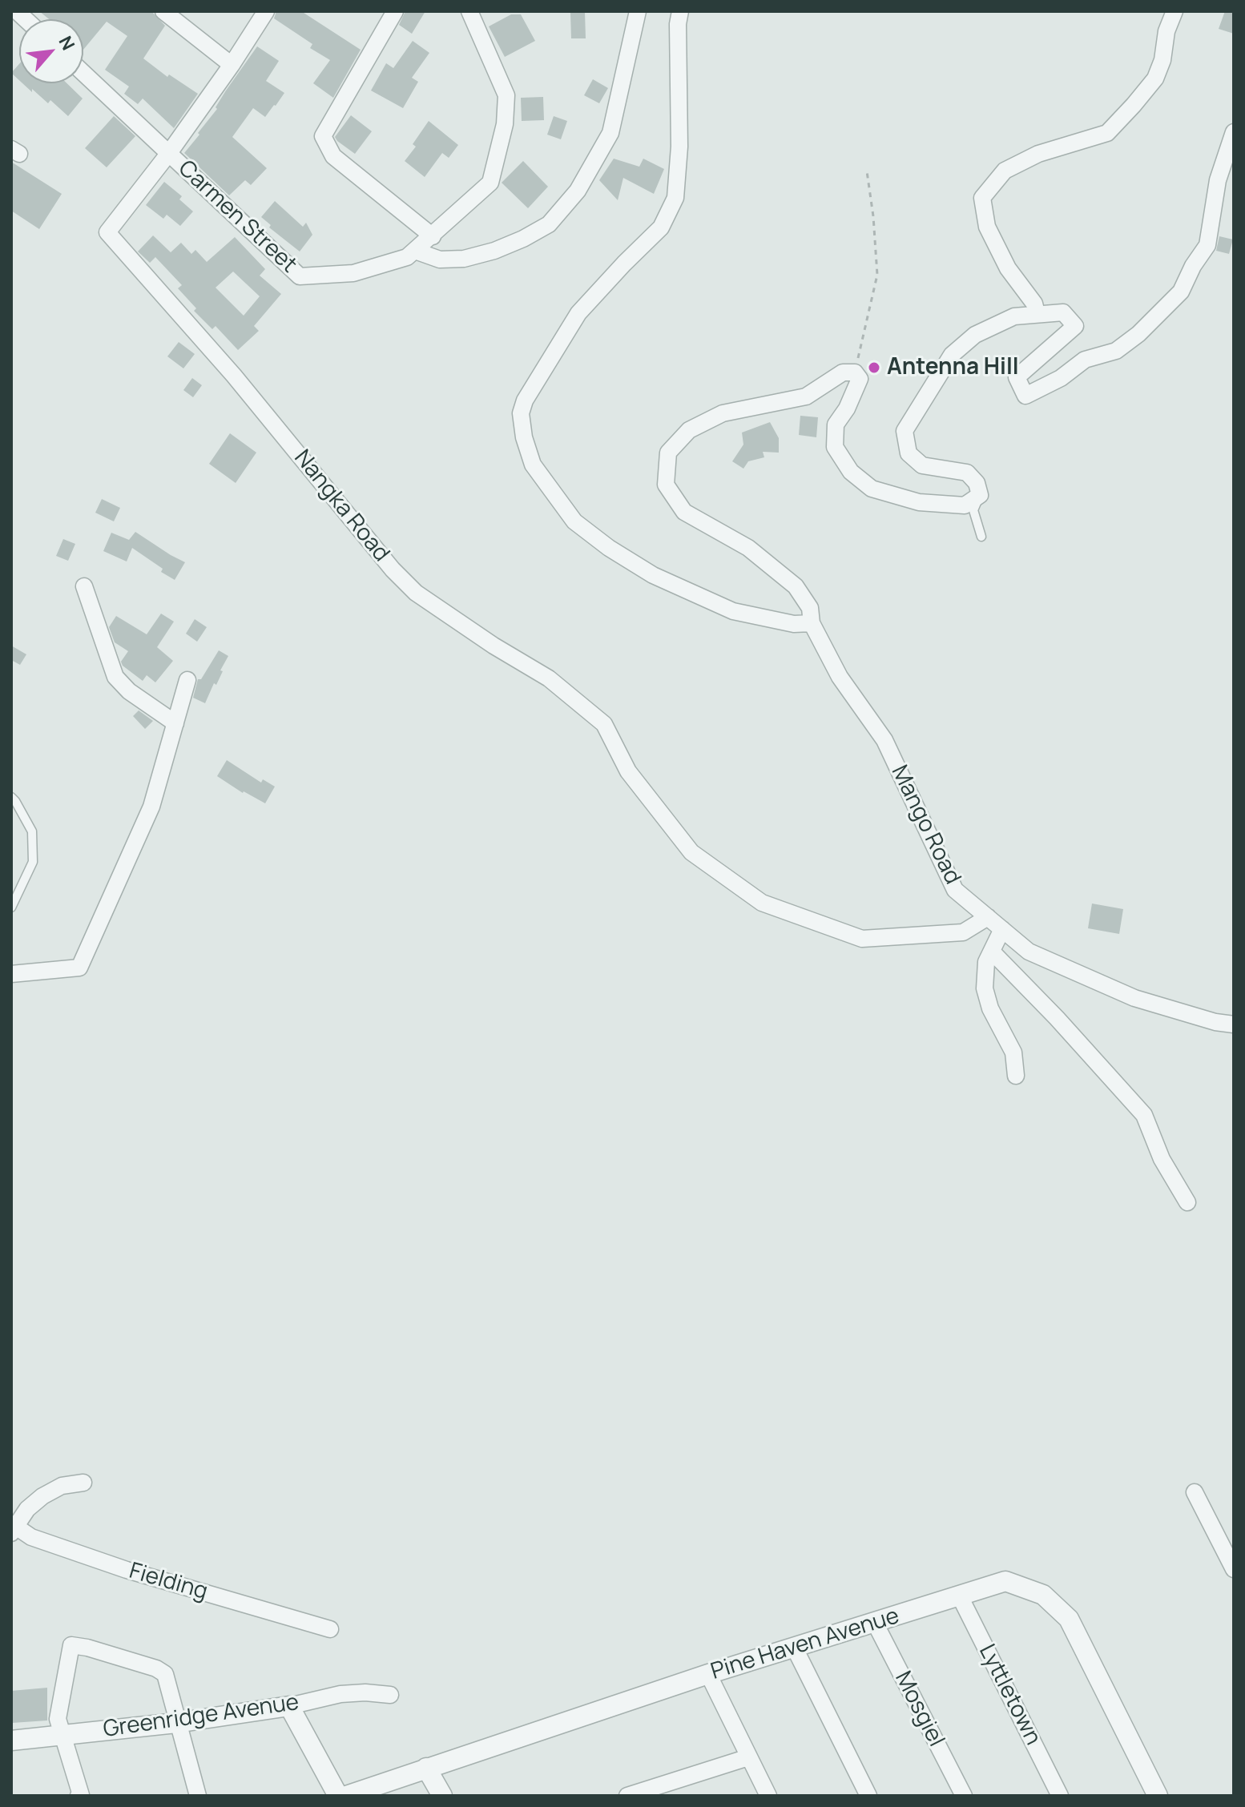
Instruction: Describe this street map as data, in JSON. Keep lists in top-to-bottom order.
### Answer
{
  "streets": {
    "street": [
      "Carmen Street",
      "Nangka Road",
      "Mango Road",
      "Fielding",
      "Pine Haven Avenue",
      "Lyttletown",
      "Mosgiel",
      "Greenridge Avenue"
    ]
  },
  "crossings": [
    ["Carmen Street", "Nangka Road"],
    ["Nangka Road", "Mango Road"],
    ["Pine Haven Avenue", "Lyttletown"],
    ["Pine Haven Avenue", "Mosgiel"]
  ],
  "places": ["Antenna Hill"],
  "north": "top right"
}
